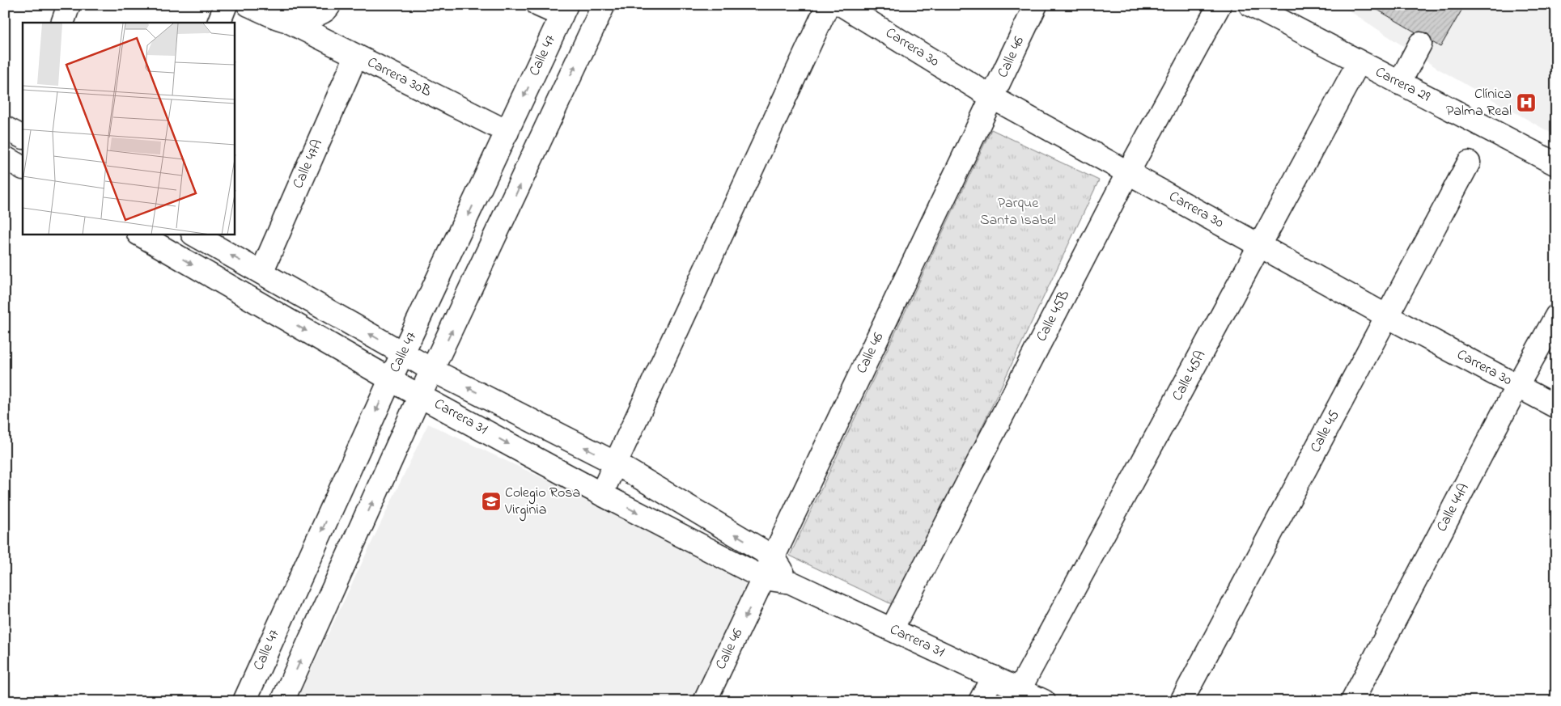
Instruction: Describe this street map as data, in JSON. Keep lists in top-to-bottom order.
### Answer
{
  "streets": {
    "street": [
      "Carrera 30",
      "Calle 47",
      "Calle 46",
      "Carrera 30B",
      "Carrera 29",
      "Calle 47A",
      "Calle 45B",
      "Calle 45A",
      "Carrera 31",
      "Calle 45",
      "Calle 44A"
    ]
  },
  "crossings": [
    ["Carrera 30", "Calle 46"],
    ["Carrera 30", "Calle 45B"],
    ["Carrera 30", "Calle 45A"],
    ["Carrera 30", "Calle 45"],
    ["Carrera 30", "Calle 44A"],
    ["Calle 47", "Carrera 30B"],
    ["Calle 47", "Carrera 31"],
    ["Calle 46", "Carrera 31"],
    ["Carrera 30B", "Calle 47A"],
    ["Carrera 29", "Calle 45A"],
    ["Calle 47A", "Carrera 31"],
    ["Calle 45B", "Carrera 31"],
    ["Calle 45A", "Carrera 31"]
  ],
  "parks": ["Parque Santa Isabel"],
  "places": {
    "hospital": ["Clínica Palma Real"],
    "school or university": ["Colegio Rosa Virginia"]
  }
}
